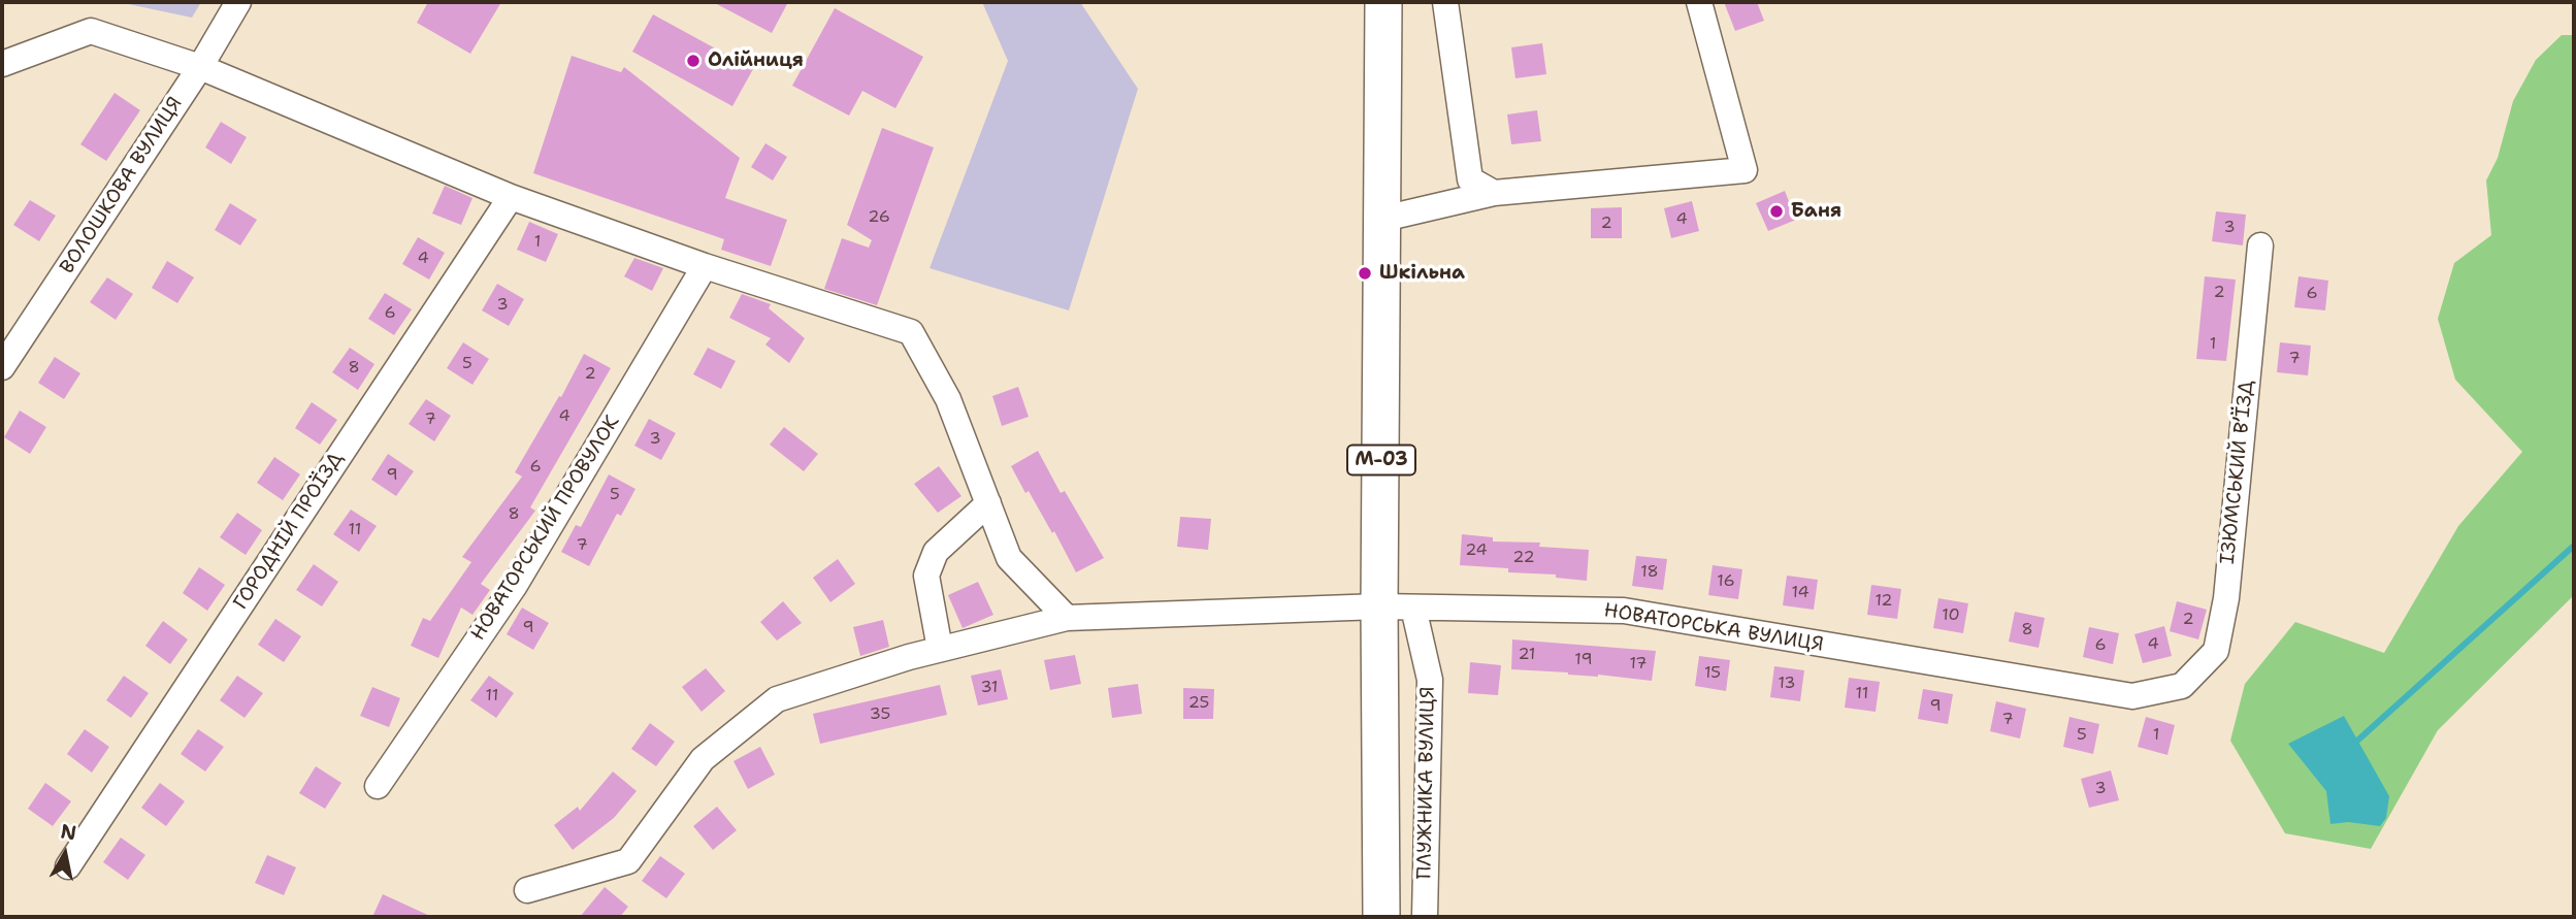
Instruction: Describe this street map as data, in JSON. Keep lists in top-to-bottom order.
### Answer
{
  "streets": {
    "highway": ["М-03"],
    "street": [
      "ВОЛОШКОВА ВУЛИЦЯ",
      "ІЗЮМСЬКИЙ В’ЇЗД",
      "НОВАТОРСЬКИЙ ПРОВУЛОК",
      "ГОРОДНІЙ ПРОЇЗД",
      "НОВАТОРСЬКА ВУЛИЦЯ",
      "ПЛУЖНИКА ВУЛИЦЯ"
    ]
  },
  "crossings": [
    ["М-03", "НОВАТОРСЬКА ВУЛИЦЯ"],
    ["М-03", "ПЛУЖНИКА ВУЛИЦЯ"],
    ["ІЗЮМСЬКИЙ В’ЇЗД", "НОВАТОРСЬКА ВУЛИЦЯ"],
    ["НОВАТОРСЬКА ВУЛИЦЯ", "ПЛУЖНИКА ВУЛИЦЯ"]
  ],
  "places": ["Олійниця", "Баня", "Шкільна"],
  "house_numbers": [
    "26",
    "4",
    "2",
    "3",
    "1",
    "4",
    "2",
    "6",
    "3",
    "6",
    "1",
    "7",
    "5",
    "8",
    "2",
    "4",
    "7",
    "3",
    "6",
    "9",
    "5",
    "8",
    "11",
    "7",
    "24",
    "22",
    "18",
    "16",
    "14",
    "12",
    "10",
    "2",
    "9",
    "8",
    "4",
    "6",
    "21",
    "19",
    "17",
    "15",
    "13",
    "31",
    "11",
    "11",
    "25",
    "9",
    "35",
    "7",
    "5",
    "1",
    "3"
  ],
  "north": "top"
}
